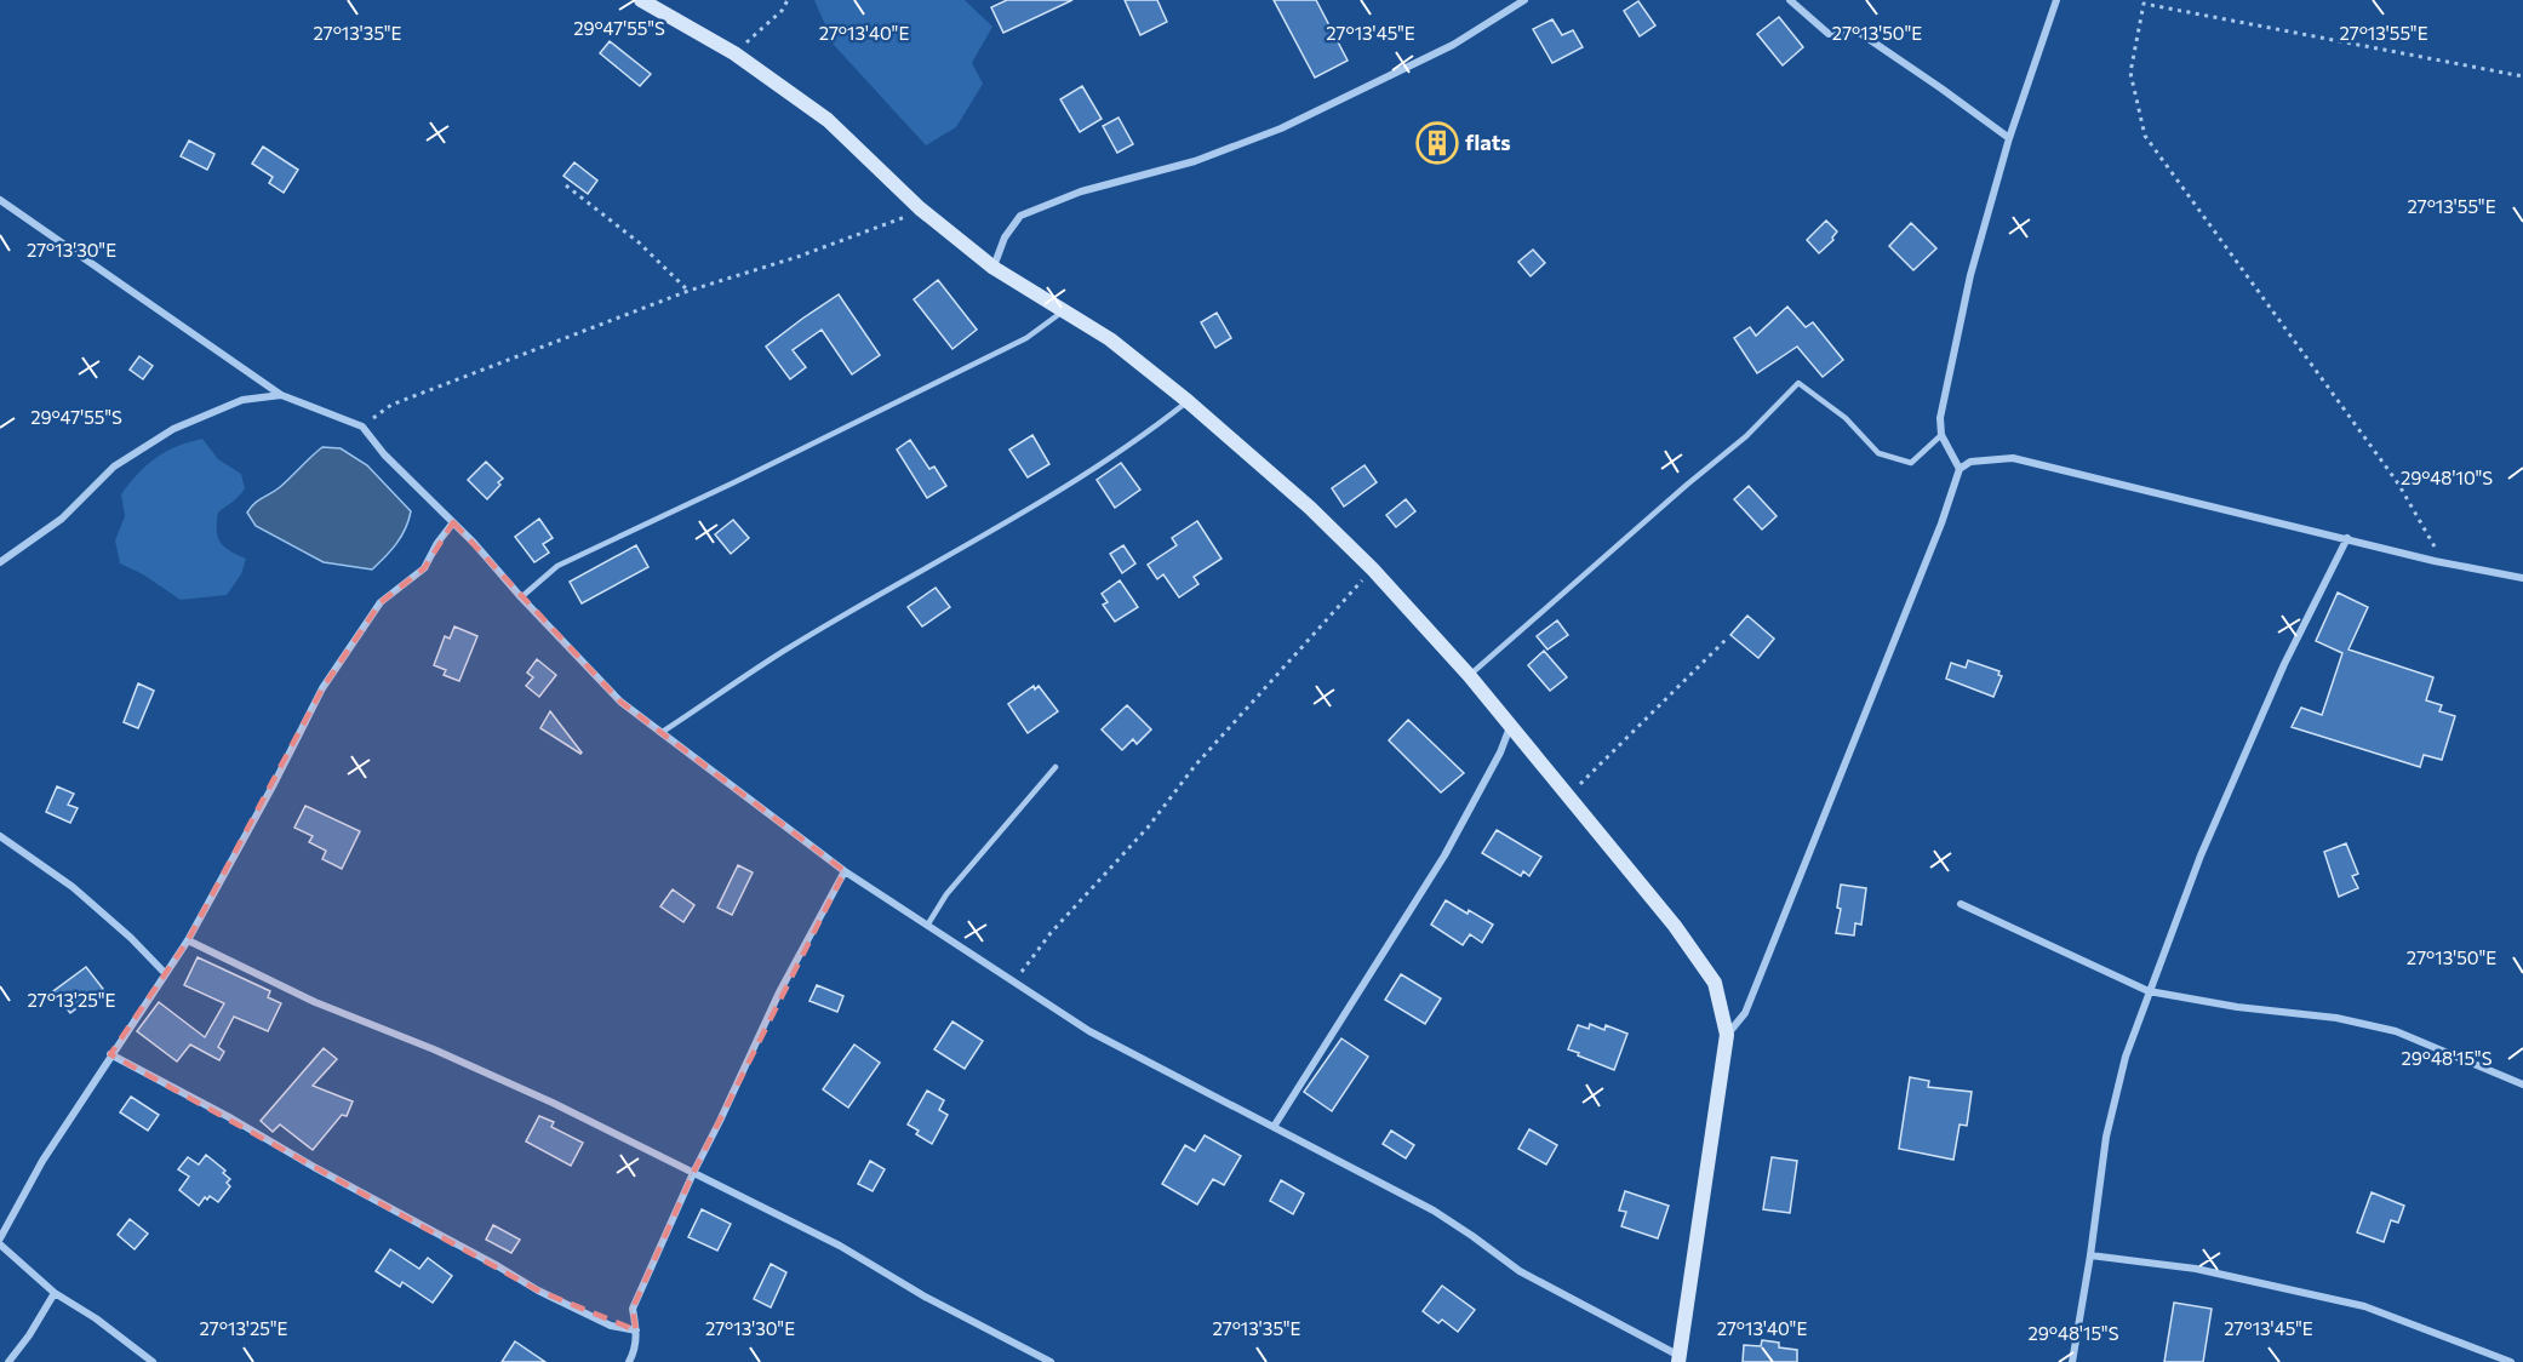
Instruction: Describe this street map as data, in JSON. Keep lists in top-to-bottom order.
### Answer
{
  "places": {
    "building": ["flats"]
  },
  "coordinates": [
    "29°47'55\"S",
    "27°13'35\"E",
    "27°13'40\"E",
    "27°13'45\"E",
    "27°13'50\"E",
    "27°13'55\"E",
    "27°13'30\"E",
    "29°48'10\"S",
    "27°13'25\"E",
    "29°48'15\"S"
  ]
}
